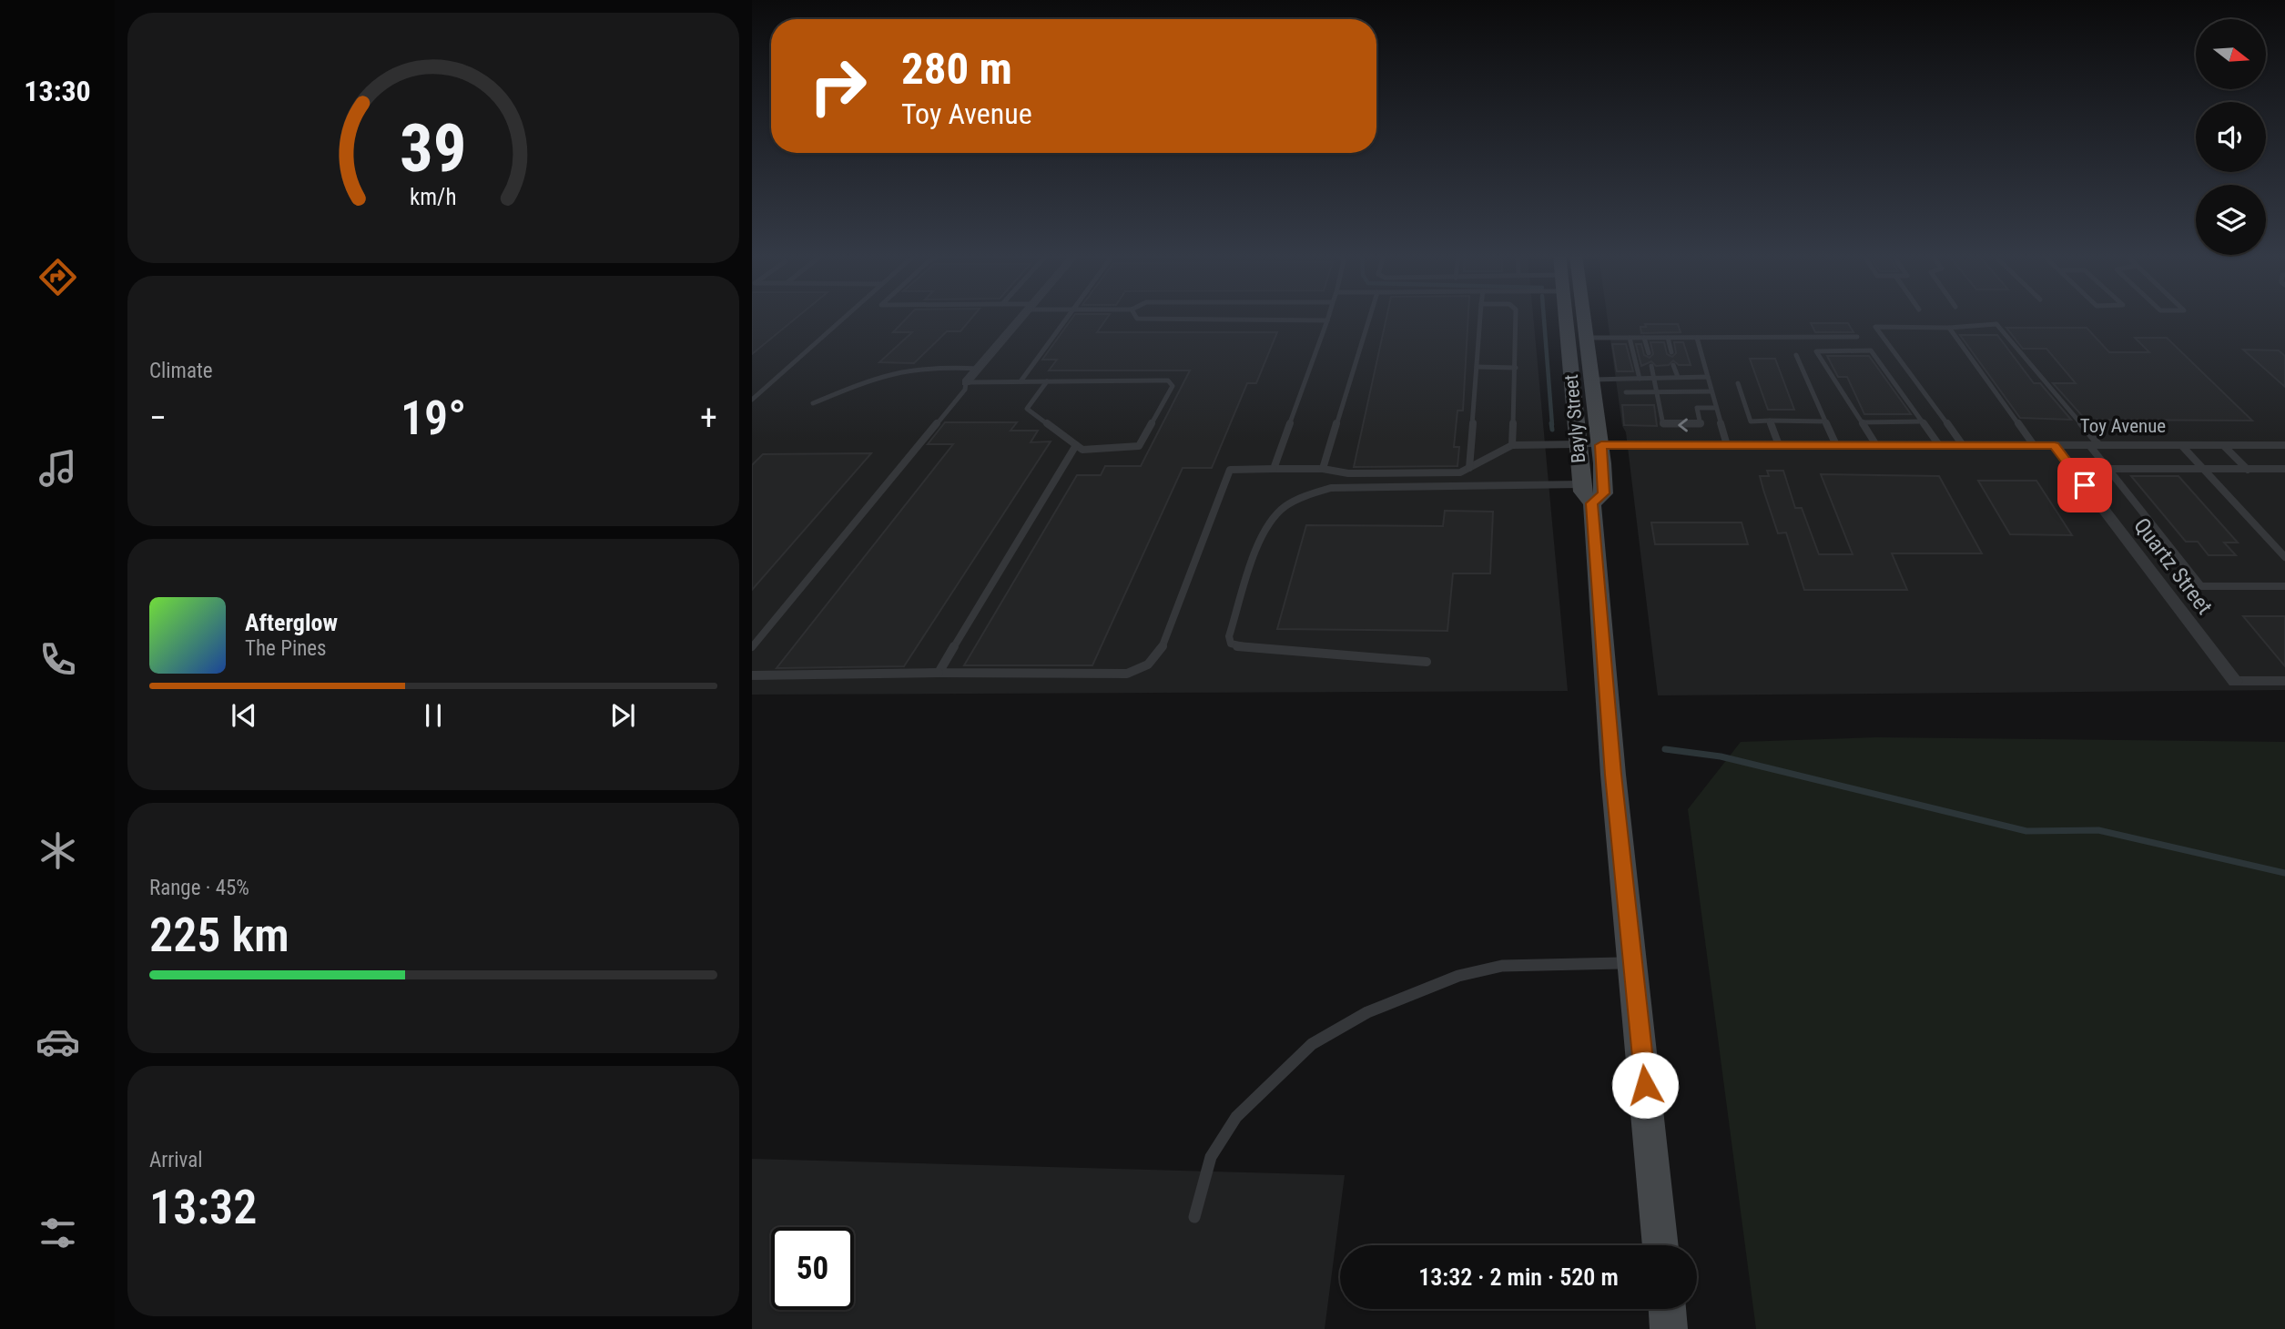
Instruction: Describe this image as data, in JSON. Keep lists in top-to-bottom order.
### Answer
{
  "streets": {
    "main road": ["Bayly Street"],
    "street": ["Toy Avenue", "Quartz Street"]
  },
  "crossings": [
    ["Bayly Street", "Toy Avenue"],
    ["Toy Avenue", "Quartz Street"]
  ],
  "north": "right",
  "page": {
    "tabs": "13:30",
    "turn": ["280 m", "Toy Avenue"],
    "tile": [
      "Climate",
      ["Range · 45%", "225 km"],
      ["Arrival", "13:32"]
    ],
    "heat": ["−", "19°", "+"],
    "song": ["Afterglow", "The Pines"],
    "limit": "50",
    "trip": "13:32 · 2 min · 520 m",
    "gauge": ["39", "km/h"]
  }
}
